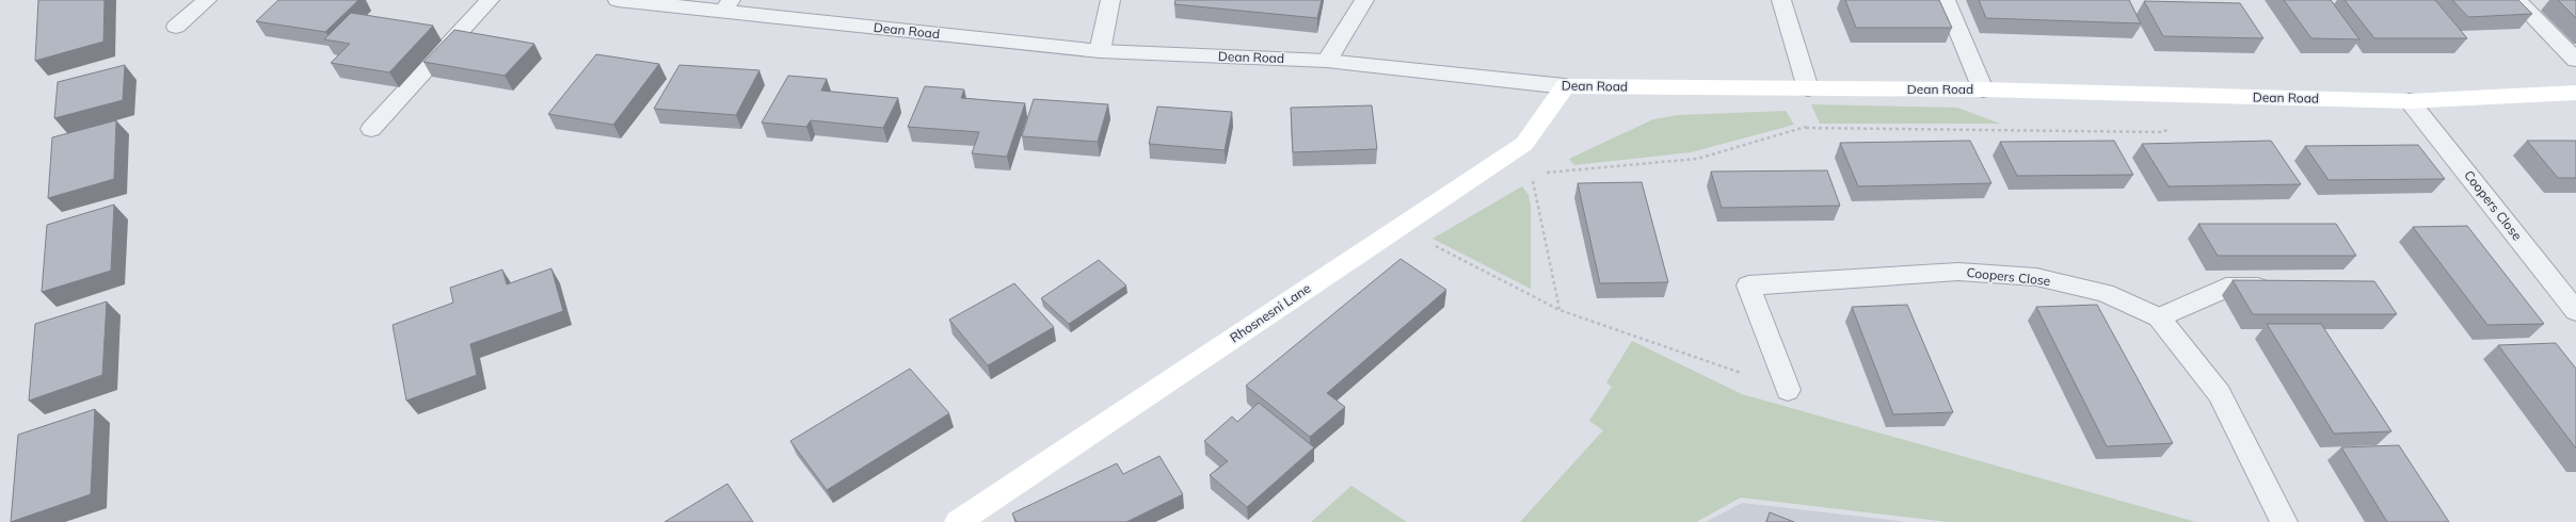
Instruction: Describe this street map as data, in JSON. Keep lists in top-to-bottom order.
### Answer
{
  "streets": {
    "main road": ["Dean Road", "Rhosnesni Lane"],
    "street": ["Coopers Close"]
  },
  "crossings": [
    ["Dean Road", "Coopers Close"],
    ["Dean Road", "Rhosnesni Lane"]
  ]
}
